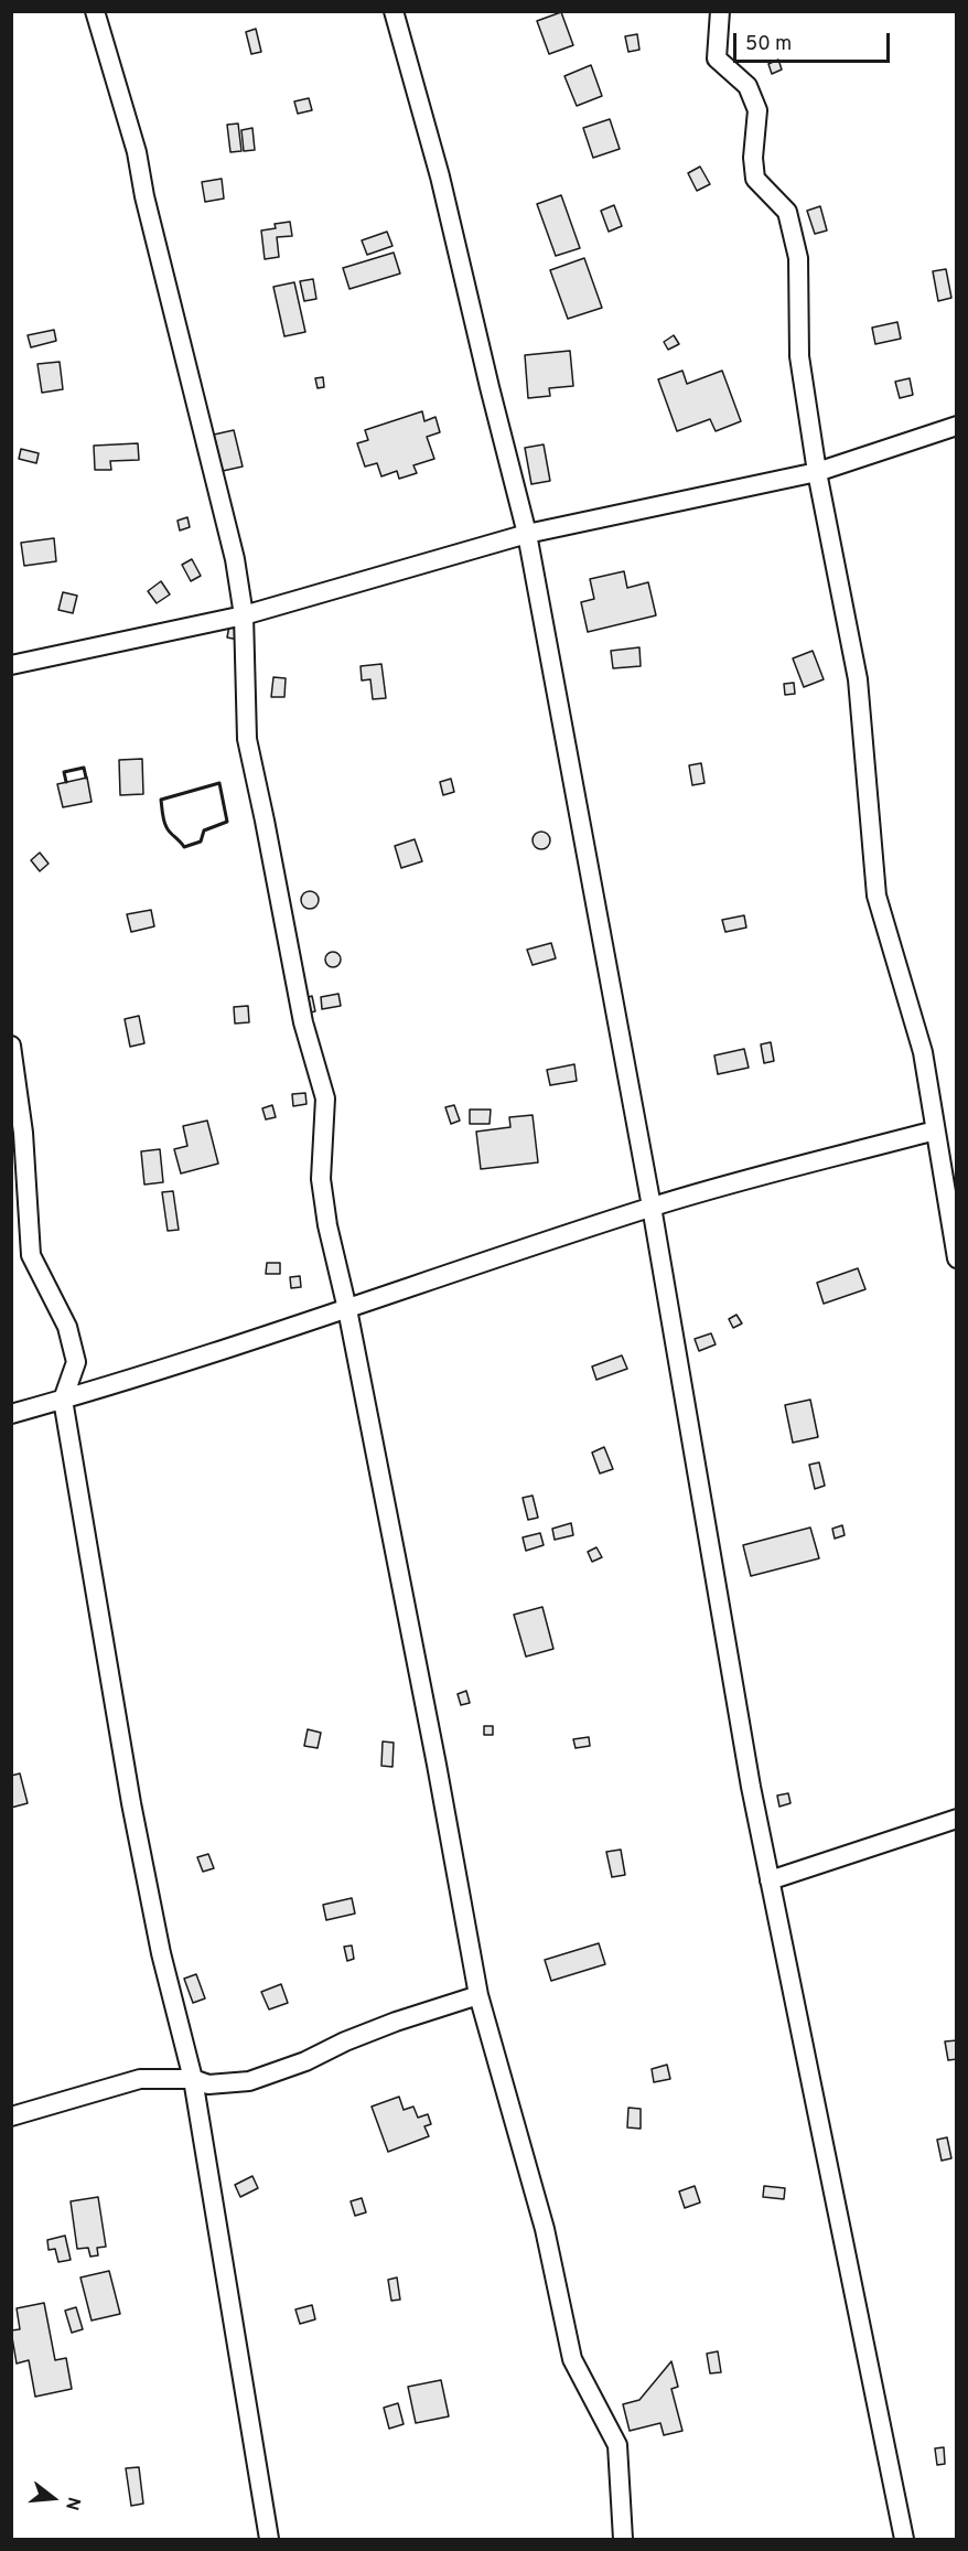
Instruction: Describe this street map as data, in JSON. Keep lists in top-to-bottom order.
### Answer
{
  "scale_bar": "50 m",
  "north": "right"
}
